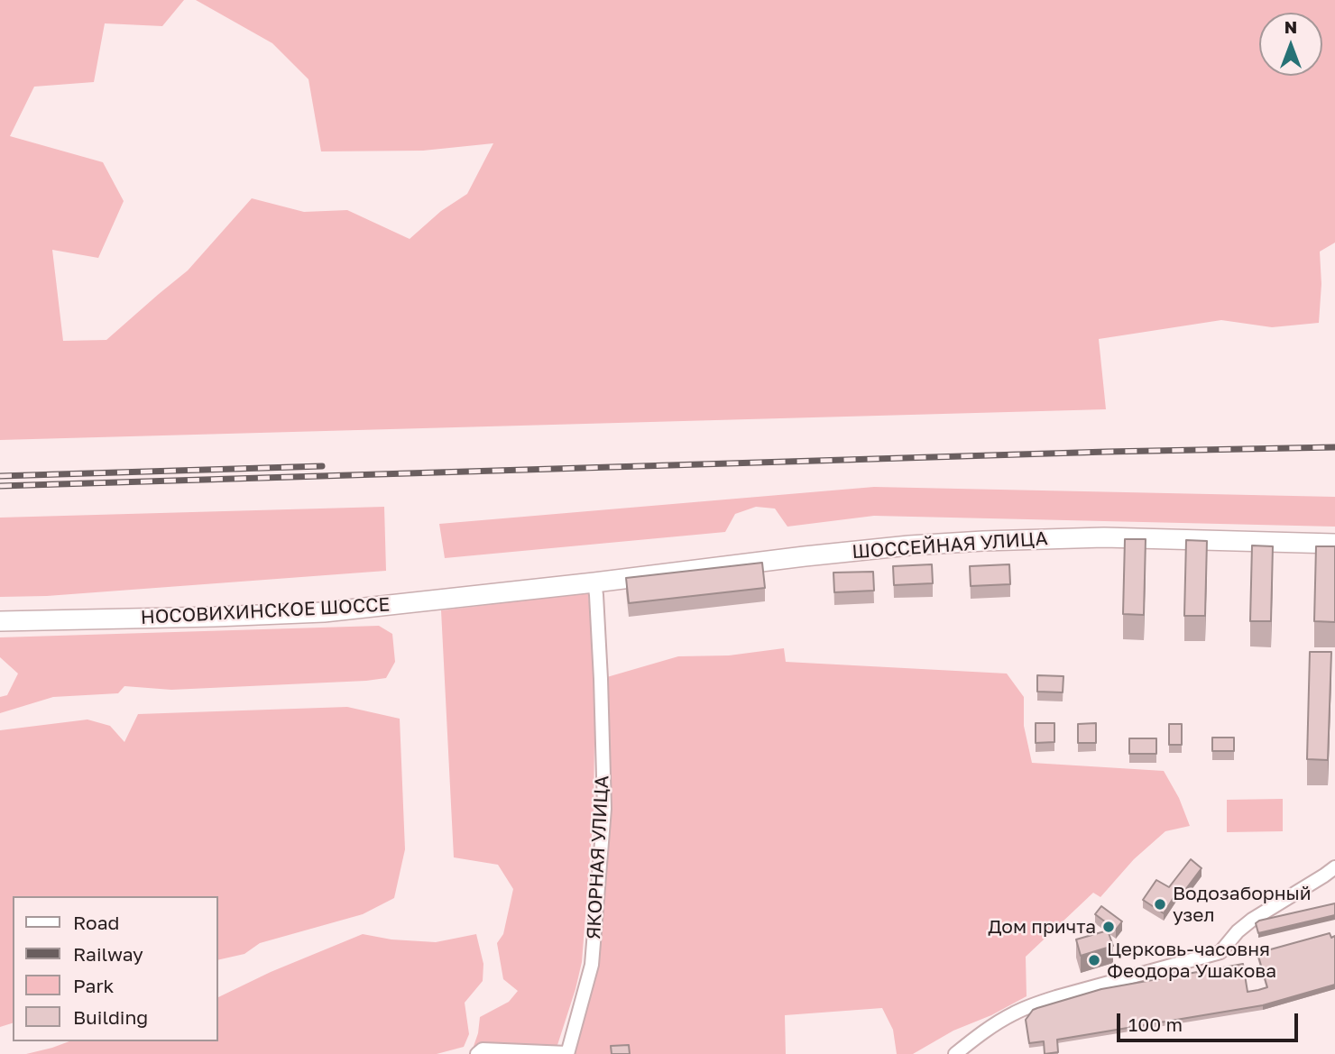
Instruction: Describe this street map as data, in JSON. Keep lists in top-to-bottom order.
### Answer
{
  "streets": {
    "main road": ["ШОССЕЙНАЯ УЛИЦА", "НОСОВИХИНСКОЕ ШОССЕ"],
    "street": ["ЯКОРНАЯ УЛИЦА"]
  },
  "crossings": [
    ["ШОССЕЙНАЯ УЛИЦА", "НОСОВИХИНСКОЕ ШОССЕ"],
    ["ШОССЕЙНАЯ УЛИЦА", "ЯКОРНАЯ УЛИЦА"]
  ],
  "places": ["Водозаборный узел", "Дом причта", "Церковь-часовня Феодора Ушакова"],
  "legend": [
    "Road",
    "Railway",
    "Park",
    "Building"
  ],
  "scale_bar": "100 m",
  "north": "top"
}
